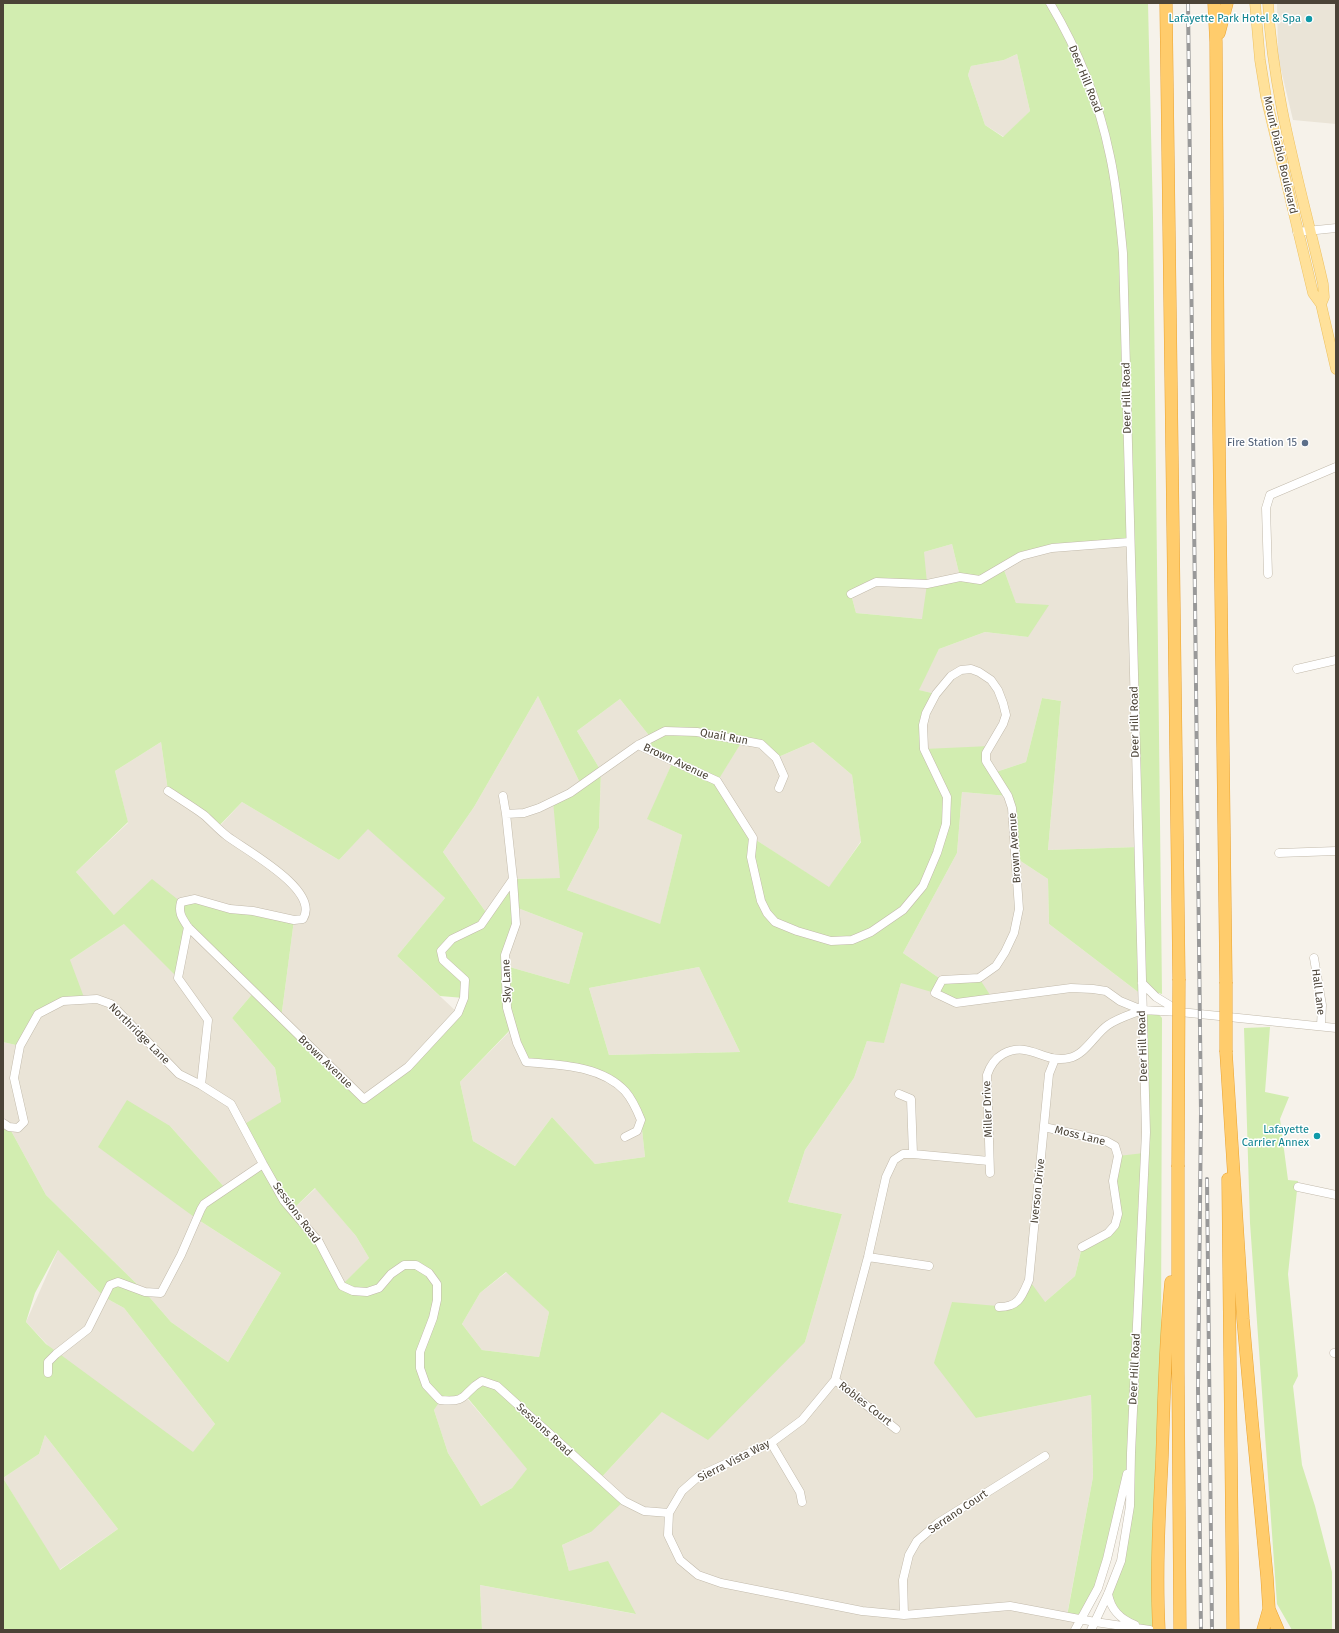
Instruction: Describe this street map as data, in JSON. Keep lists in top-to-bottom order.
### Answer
{
  "streets": {
    "main road": ["Mount Diablo Boulevard"],
    "street": [
      "Deer Hill Road",
      "Quail Run",
      "Brown Avenue",
      "Sky Lane",
      "Hall Lane",
      "Northridge Lane",
      "Miller Drive",
      "Moss Lane",
      "Iverson Drive",
      "Sessions Road",
      "Robles Court",
      "Sierra Vista Way",
      "Serrano Court"
    ]
  },
  "crossings": [
    ["Deer Hill Road", "Brown Avenue"],
    ["Deer Hill Road", "Miller Drive"],
    ["Deer Hill Road", "Sierra Vista Way"],
    ["Quail Run", "Brown Avenue"],
    ["Brown Avenue", "Sky Lane"],
    ["Brown Avenue", "Hall Lane"],
    ["Brown Avenue", "Miller Drive"],
    ["Northridge Lane", "Sessions Road"],
    ["Miller Drive", "Iverson Drive"],
    ["Moss Lane", "Iverson Drive"],
    ["Sessions Road", "Sierra Vista Way"],
    ["Robles Court", "Sierra Vista Way"],
    ["Sierra Vista Way", "Serrano Court"]
  ],
  "places": ["Lafayette Park Hotel & Spa", "Fire Station 15", "Lafayette Carrier Annex"]
}
